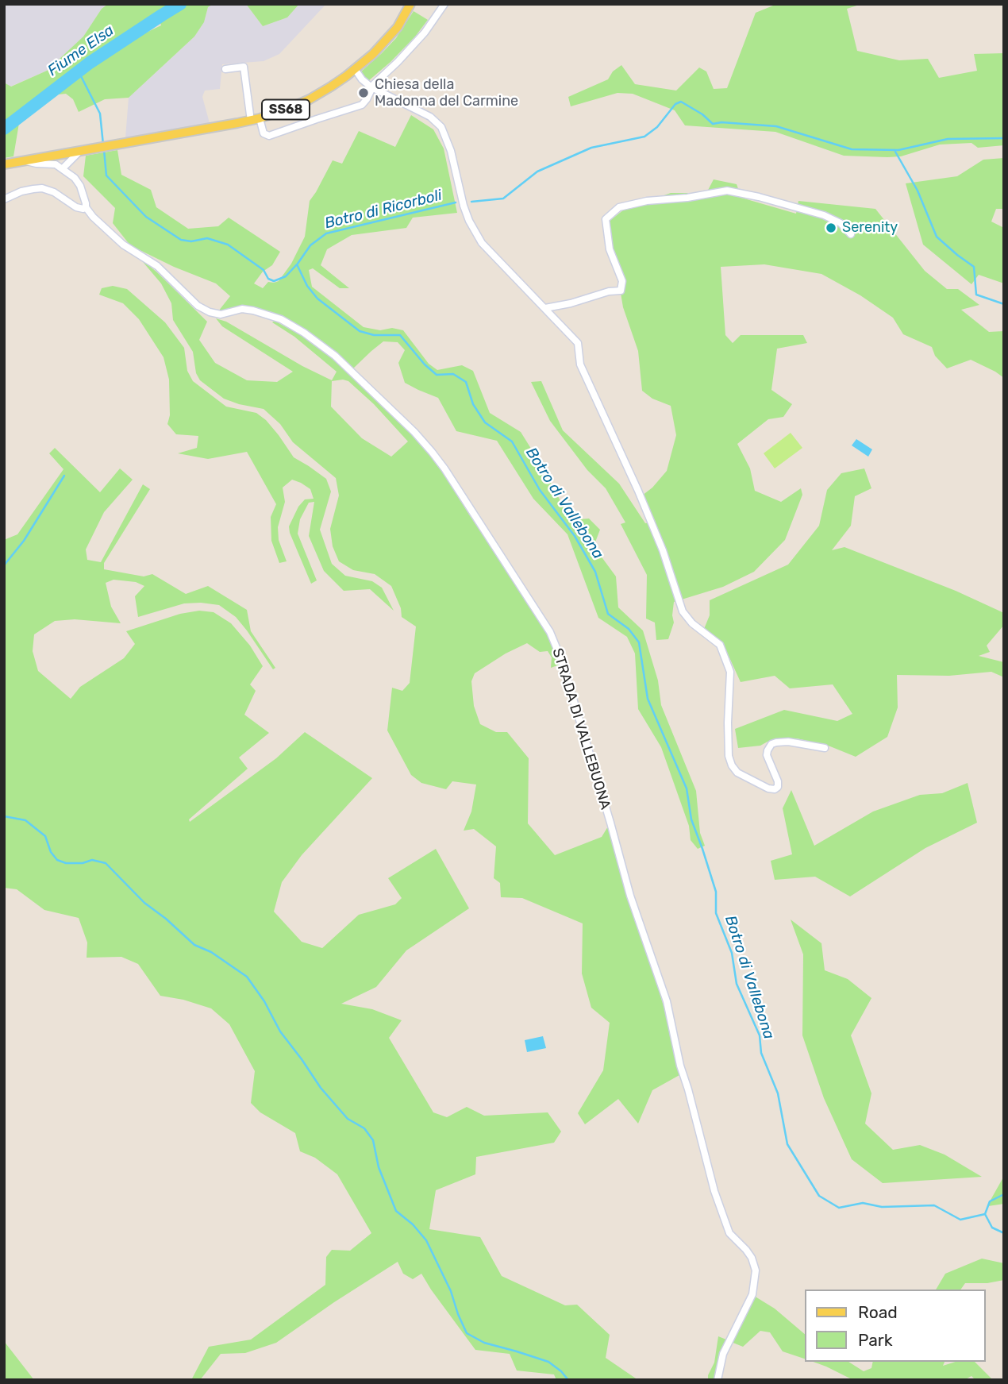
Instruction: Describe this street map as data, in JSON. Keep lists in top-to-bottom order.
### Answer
{
  "streets": {
    "main road": ["SS68"],
    "street": ["STRADA DI VALLEBUONA"]
  },
  "water": ["Fiume Elsa", "Botro di Ricorboli", "Botro di Vallebona"],
  "places": ["Chiesa della Madonna del Carmine", "Serenity"],
  "legend": ["Road", "Park"]
}
